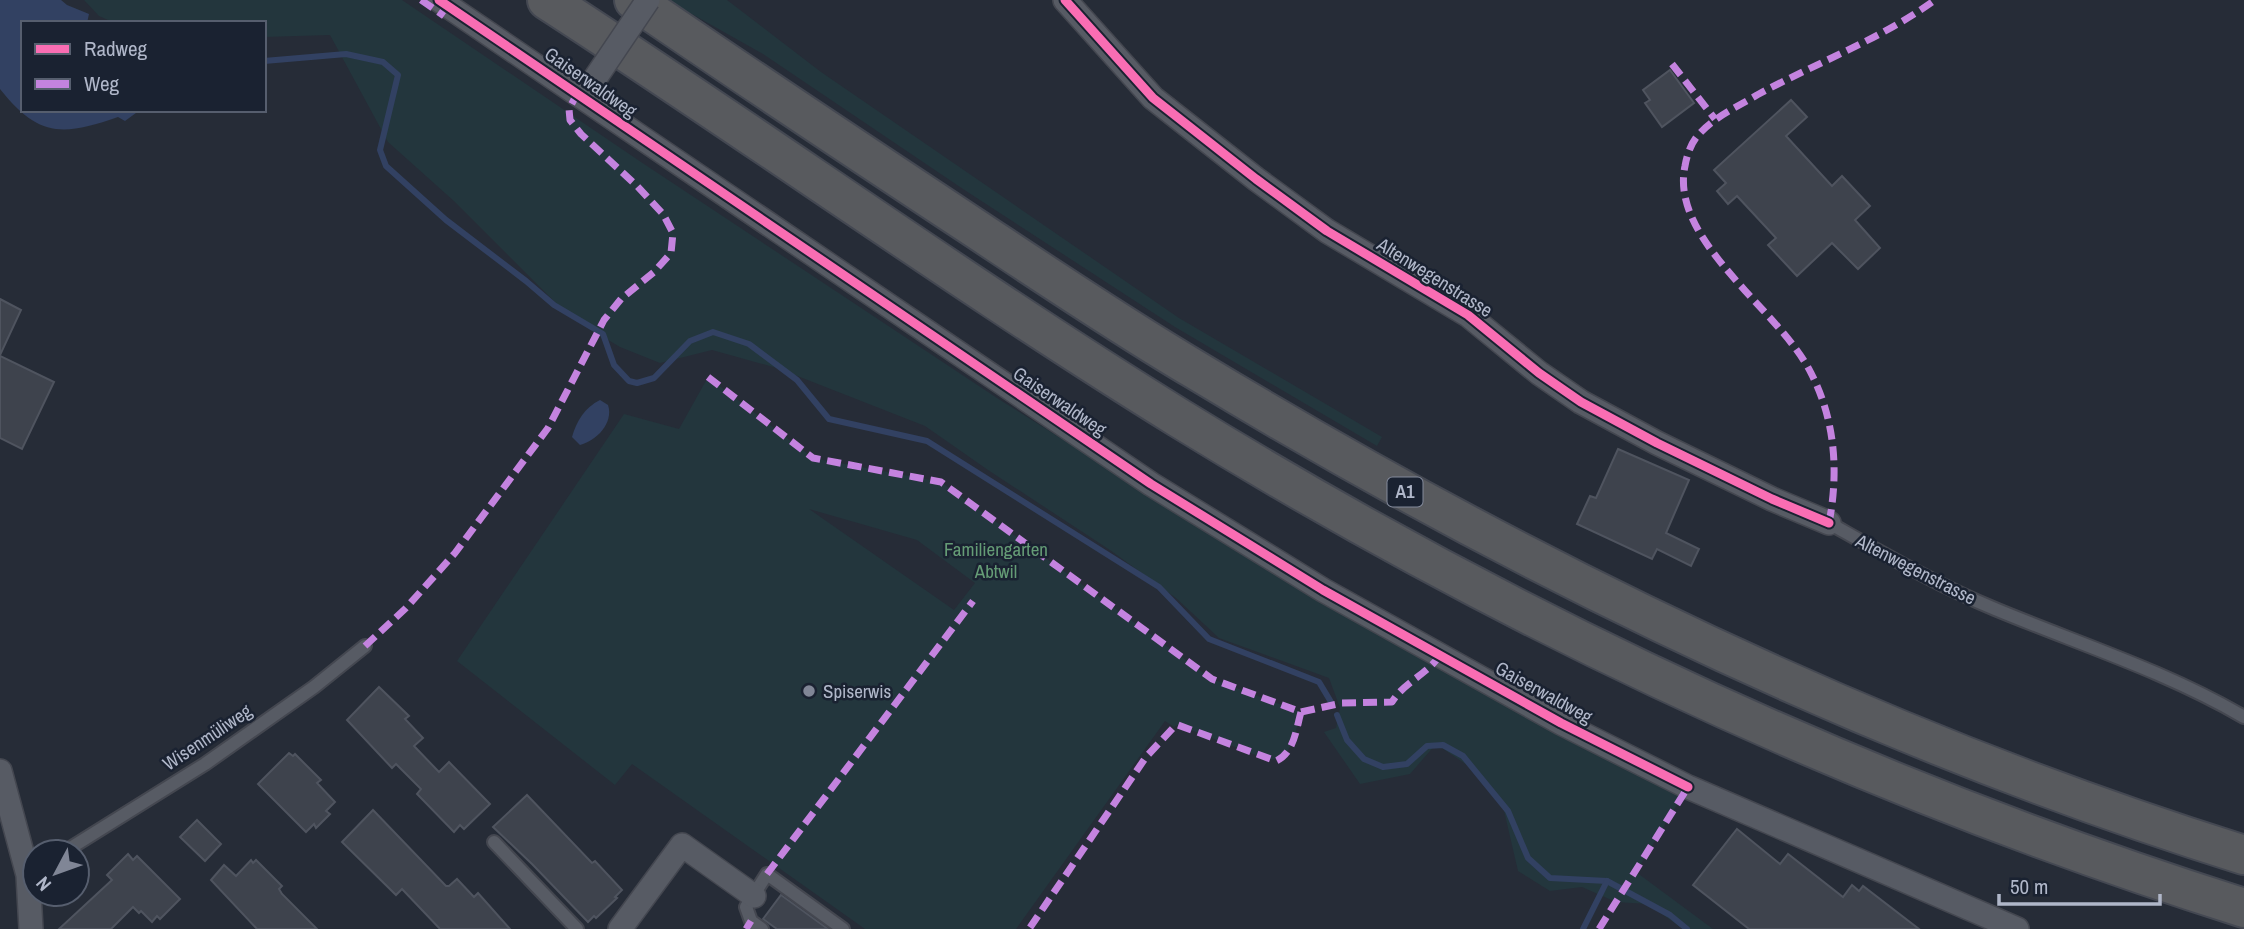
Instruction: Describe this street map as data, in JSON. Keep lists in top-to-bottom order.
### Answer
{
  "streets": {
    "highway": ["A1"],
    "street": ["Gaiserwaldweg", "Altenwegenstrasse"],
    "lane": ["Wisenmüliweg"]
  },
  "parks": ["Familiengarten Abtwil"],
  "places": ["Spiserwis"],
  "legend": ["Radweg", "Weg"],
  "scale_bar": "50 m",
  "north": "bottom left"
}
